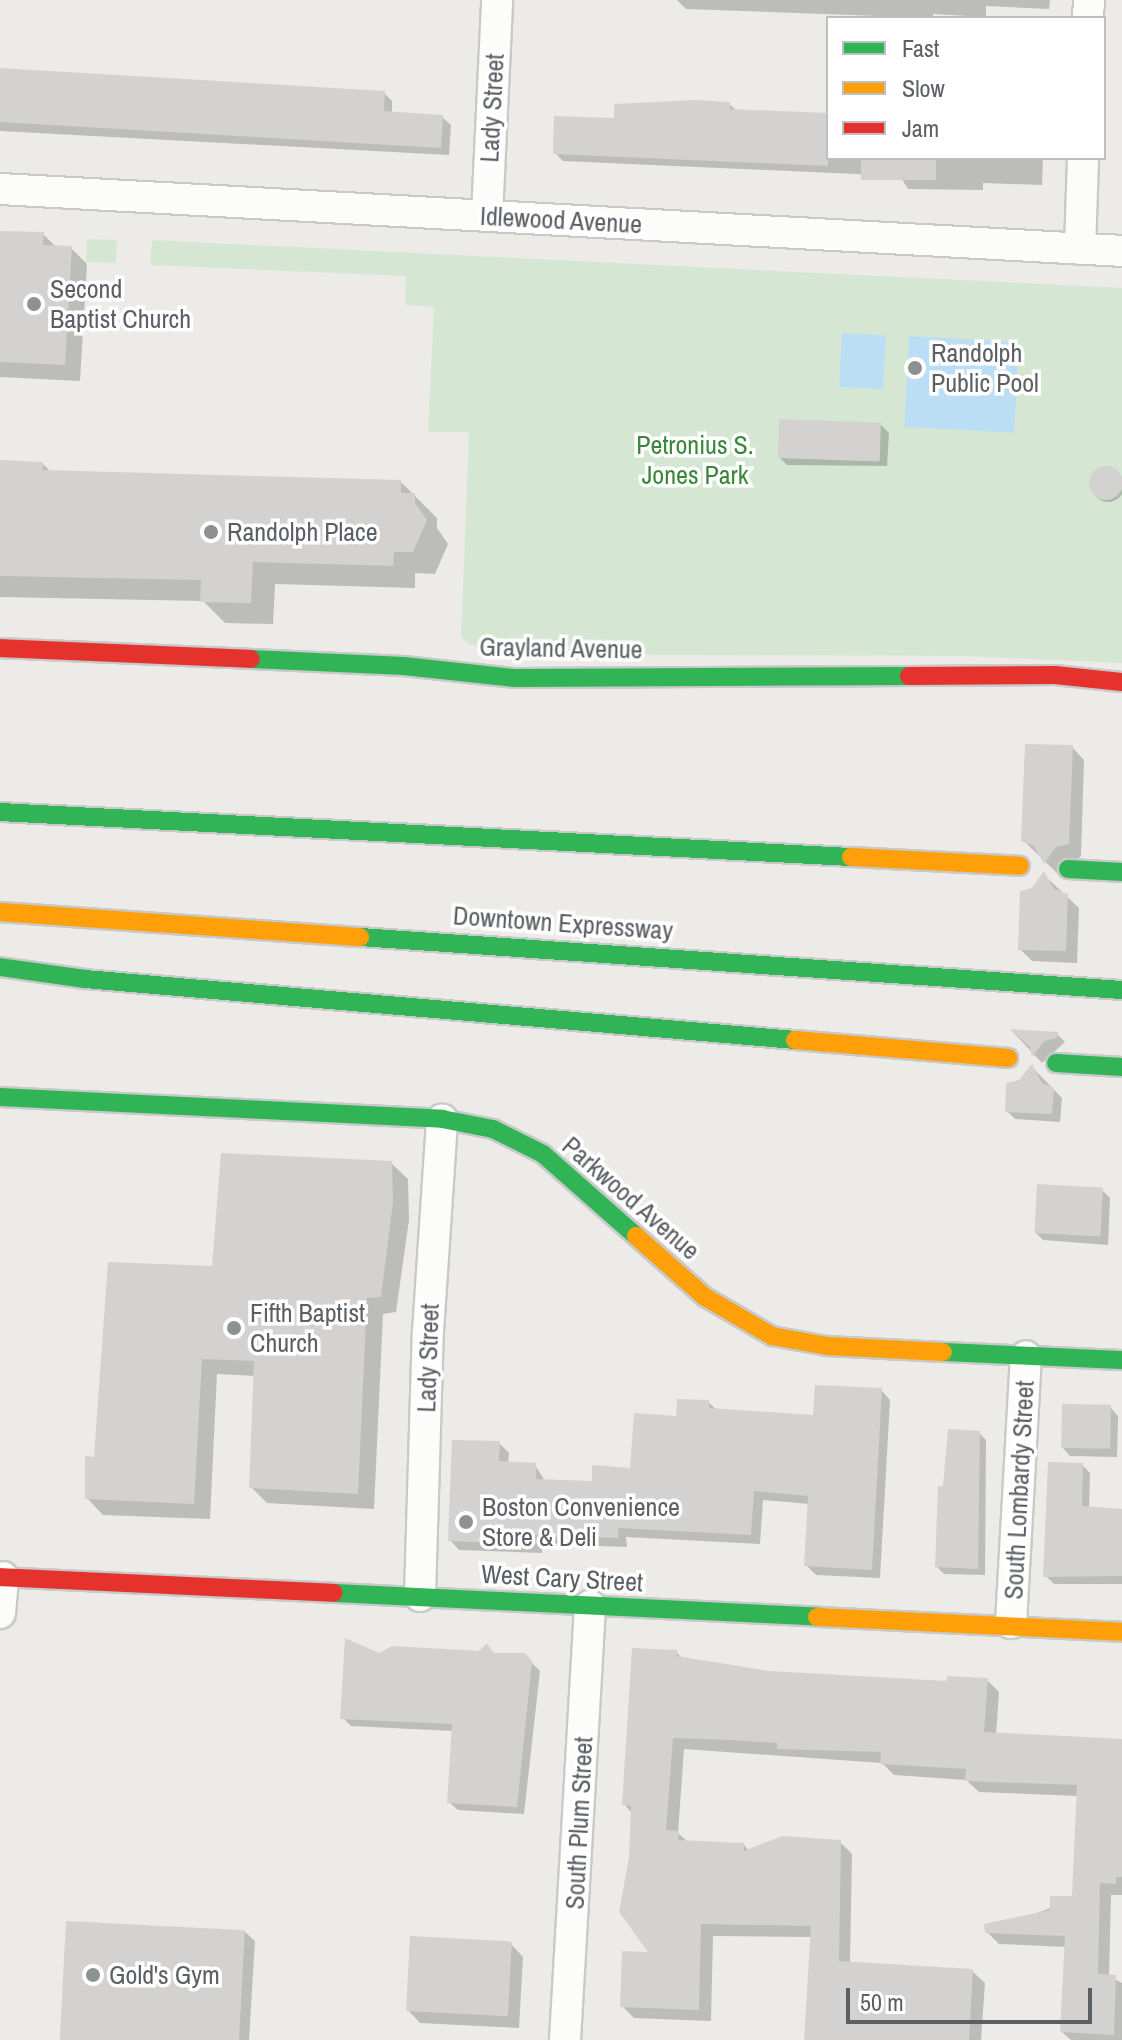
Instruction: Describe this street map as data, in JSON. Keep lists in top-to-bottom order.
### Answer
{
  "streets": {
    "main road": [
      "Grayland Avenue",
      "Downtown Expressway",
      "Parkwood Avenue",
      "West Cary Street"
    ],
    "street": [
      "Lady Street",
      "Idlewood Avenue",
      "South Lombardy Street",
      "South Plum Street"
    ]
  },
  "crossings": [
    ["Lady Street", "Idlewood Avenue"],
    ["Lady Street", "Parkwood Avenue"],
    ["Lady Street", "West Cary Street"],
    ["Parkwood Avenue", "South Lombardy Street"],
    ["South Lombardy Street", "West Cary Street"],
    ["West Cary Street", "South Plum Street"]
  ],
  "parks": ["Petronius S. Jones Park"],
  "places": [
    "Second Baptist Church",
    "Randolph Public Pool",
    "Randolph Place",
    "Fifth Baptist Church",
    "Boston Convenience Store & Deli",
    "Gold's Gym"
  ],
  "legend": ["Fast", "Slow", "Jam"],
  "scale_bar": "50 m"
}
